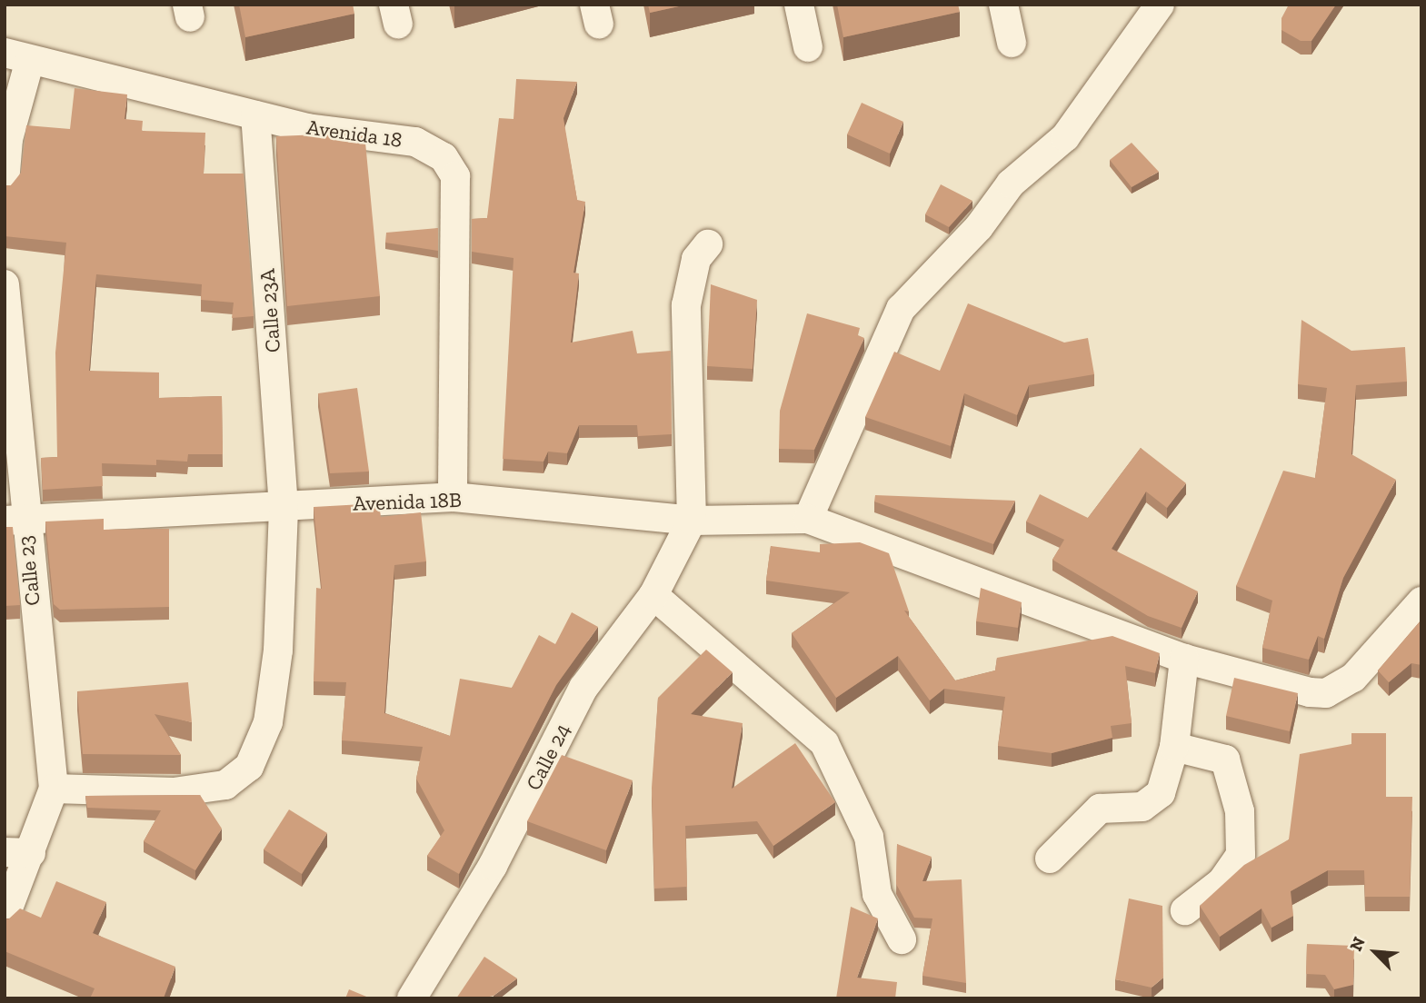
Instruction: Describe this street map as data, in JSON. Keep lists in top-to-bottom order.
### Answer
{
  "streets": {
    "street": [
      "Avenida 18",
      "Calle 23A",
      "Avenida 18B",
      "Calle 23",
      "Calle 24"
    ]
  },
  "crossings": [
    ["Avenida 18", "Calle 23A"],
    ["Avenida 18", "Avenida 18B"],
    ["Calle 23A", "Avenida 18B"],
    ["Avenida 18B", "Calle 23"],
    ["Avenida 18B", "Calle 24"]
  ],
  "north": "top left"
}
